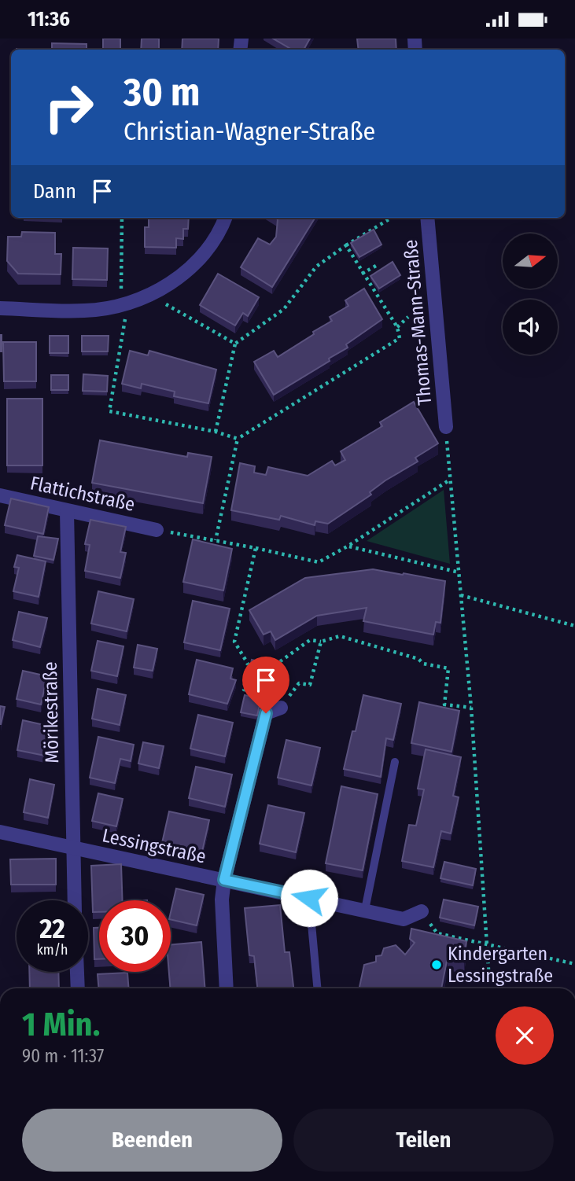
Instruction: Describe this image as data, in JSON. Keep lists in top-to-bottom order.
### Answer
{
  "streets": {
    "street": [
      "Thomas-Mann-Straße",
      "Flattichstraße",
      "Mörikestraße",
      "Lessingstraße"
    ]
  },
  "crossings": [
    ["Flattichstraße", "Mörikestraße"],
    ["Mörikestraße", "Lessingstraße"]
  ],
  "places": ["Kindergarten Lessingstraße"],
  "north": "right",
  "page": {
    "status": "11:36",
    "turn": ["30 m", "Christian-Wagner-Straße"],
    "then": "Dann",
    "speed": "22 km/h",
    "limit": "30",
    "heading": ["1 Min.", "90 m · 11:37"],
    "buttons": ["Beenden", "Teilen"]
  }
}
